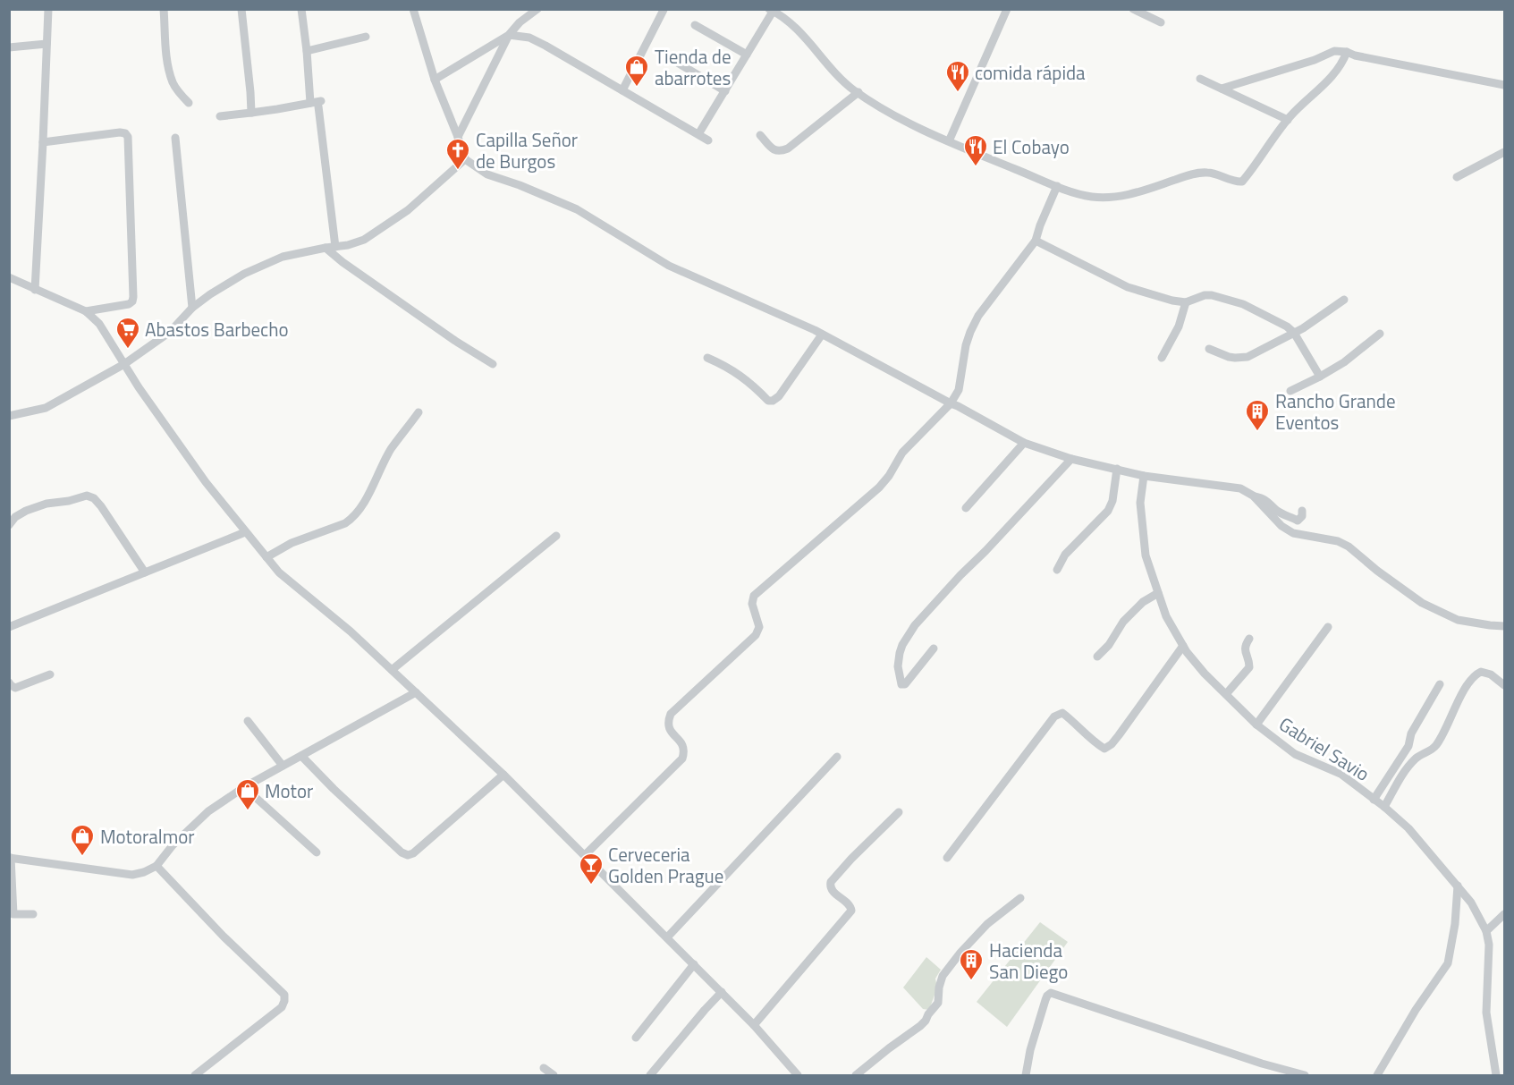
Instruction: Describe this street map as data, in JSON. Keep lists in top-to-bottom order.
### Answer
{
  "streets": {
    "street": ["Gabriel Savio"]
  },
  "places": {
    "shop": ["Tienda de abarrotes", "Motor", "Motoralmor"],
    "restaurant": ["comida rápida", "El Cobayo"],
    "church": ["Capilla Señor de Burgos"],
    "supermarket": ["Abastos Barbecho"],
    "building": ["Rancho Grande Eventos", "Hacienda San Diego"],
    "bar": ["Cerveceria Golden Prague"]
  }
}
